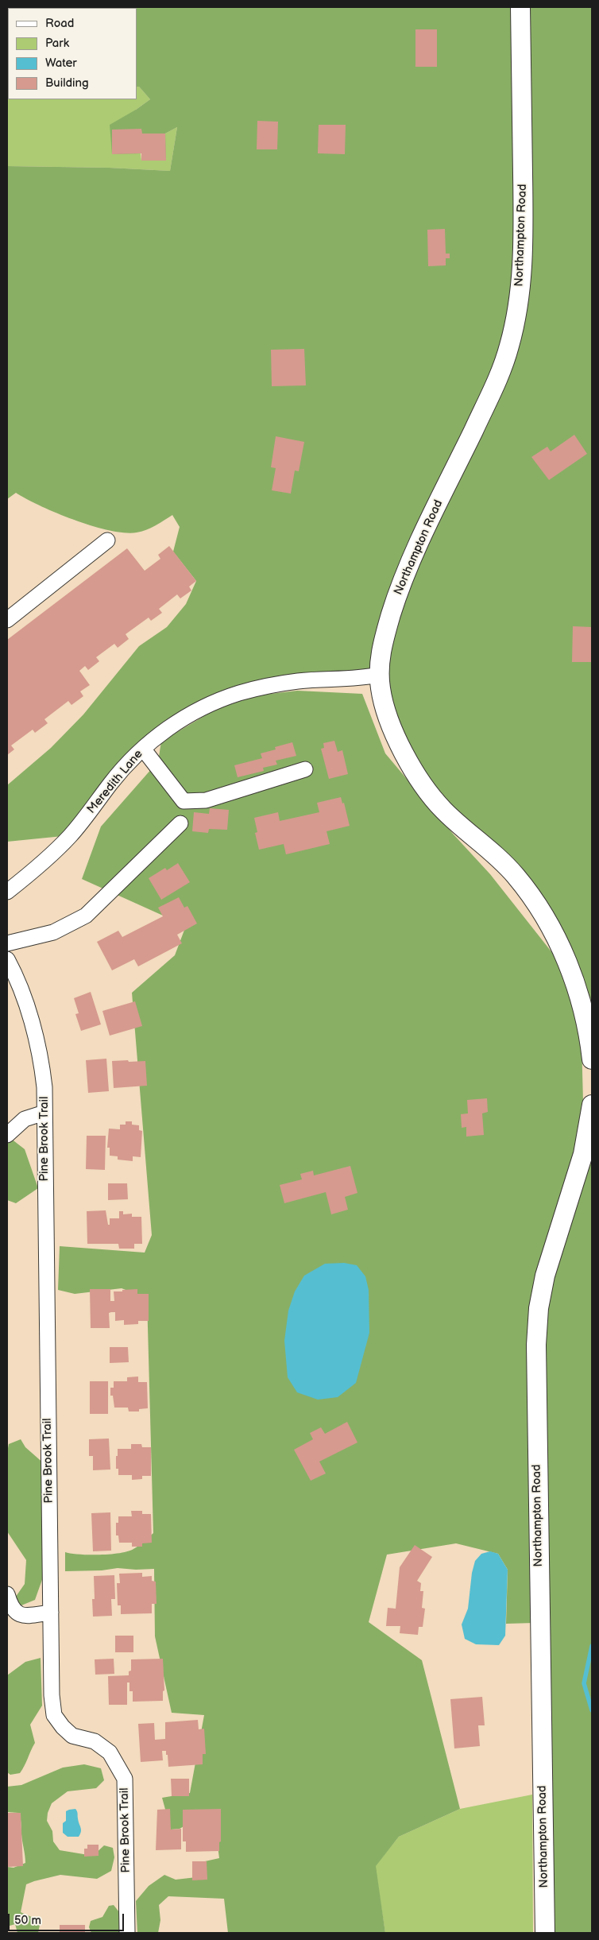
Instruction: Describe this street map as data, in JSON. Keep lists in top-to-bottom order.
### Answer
{
  "streets": {
    "street": ["Northampton Road", "Meredith Lane", "Pine Brook Trail"]
  },
  "crossings": [
    ["Northampton Road", "Meredith Lane"]
  ],
  "legend": [
    "Road",
    "Park",
    "Water",
    "Building"
  ],
  "scale_bar": "50 m"
}
